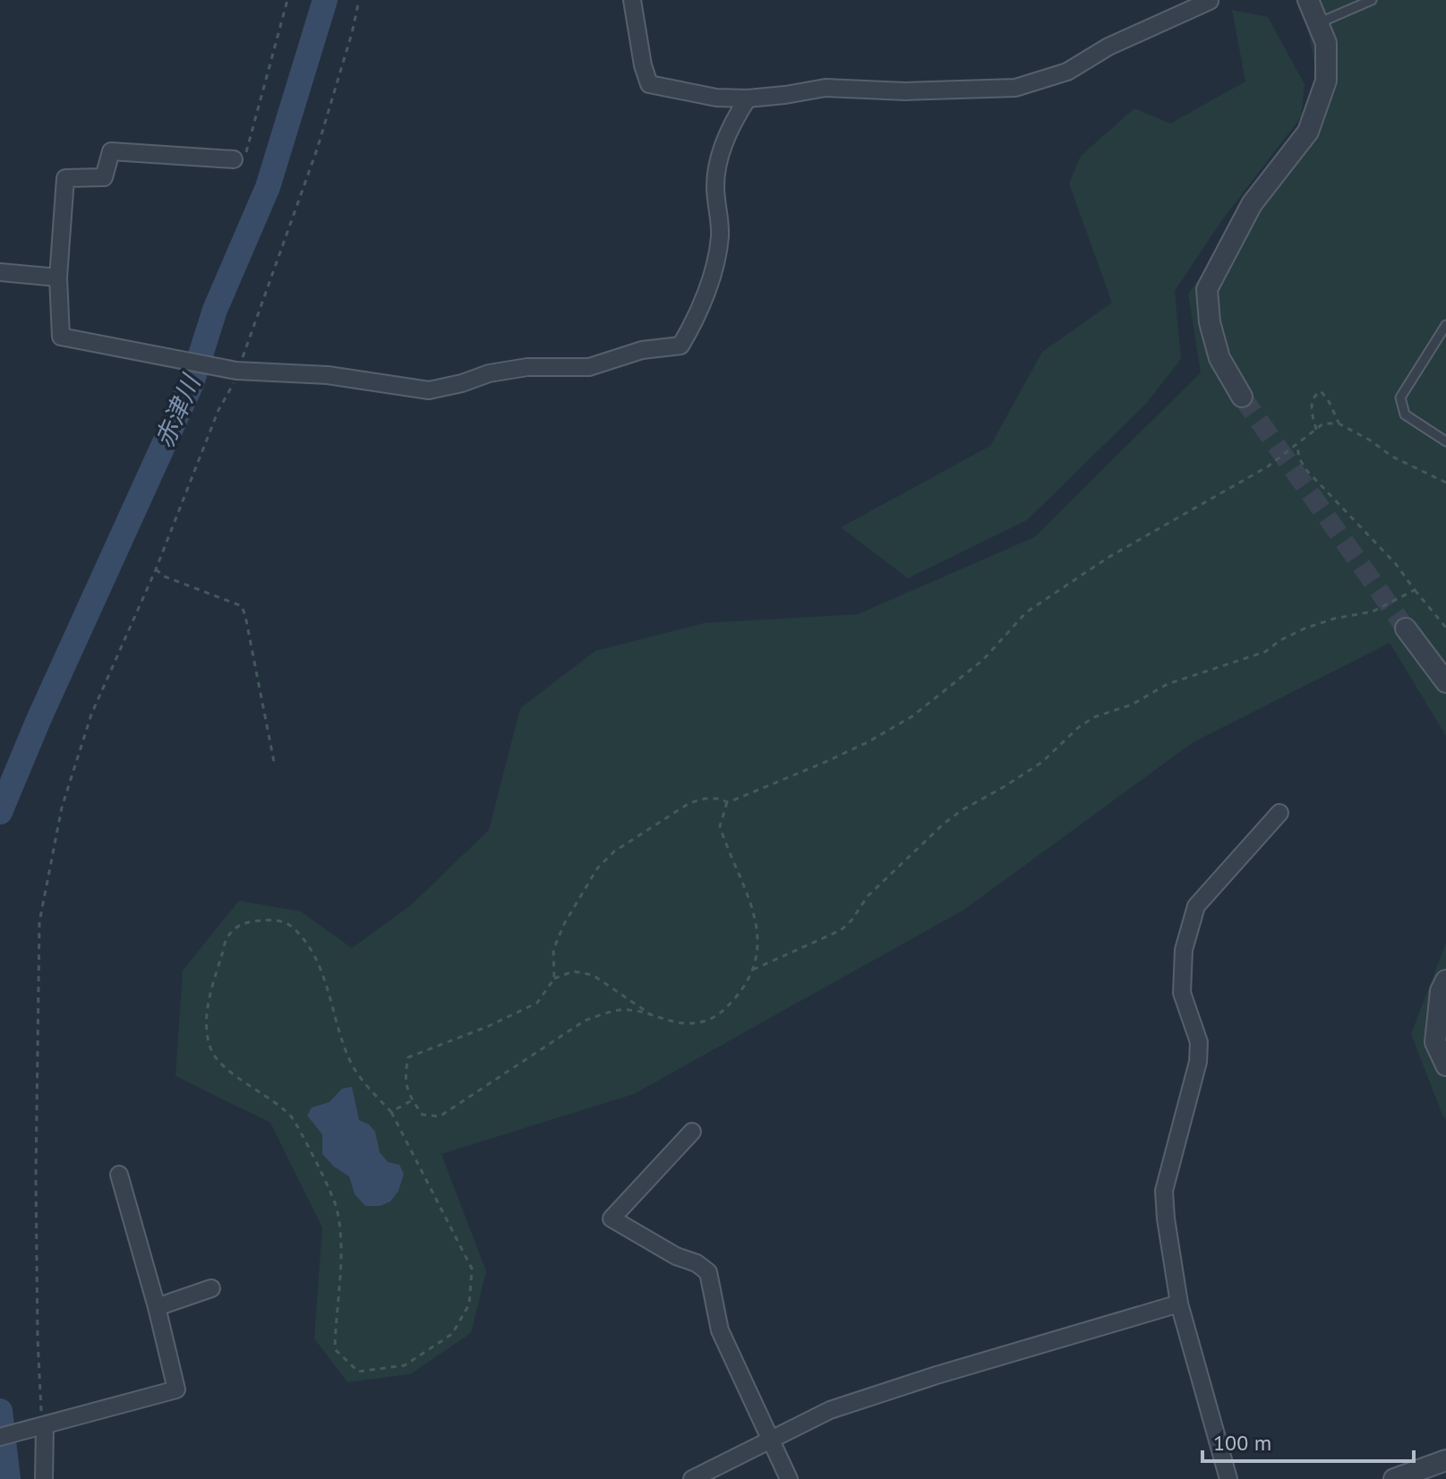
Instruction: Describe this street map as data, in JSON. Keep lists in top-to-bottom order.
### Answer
{
  "water": ["赤津川"],
  "scale_bar": "100 m"
}
